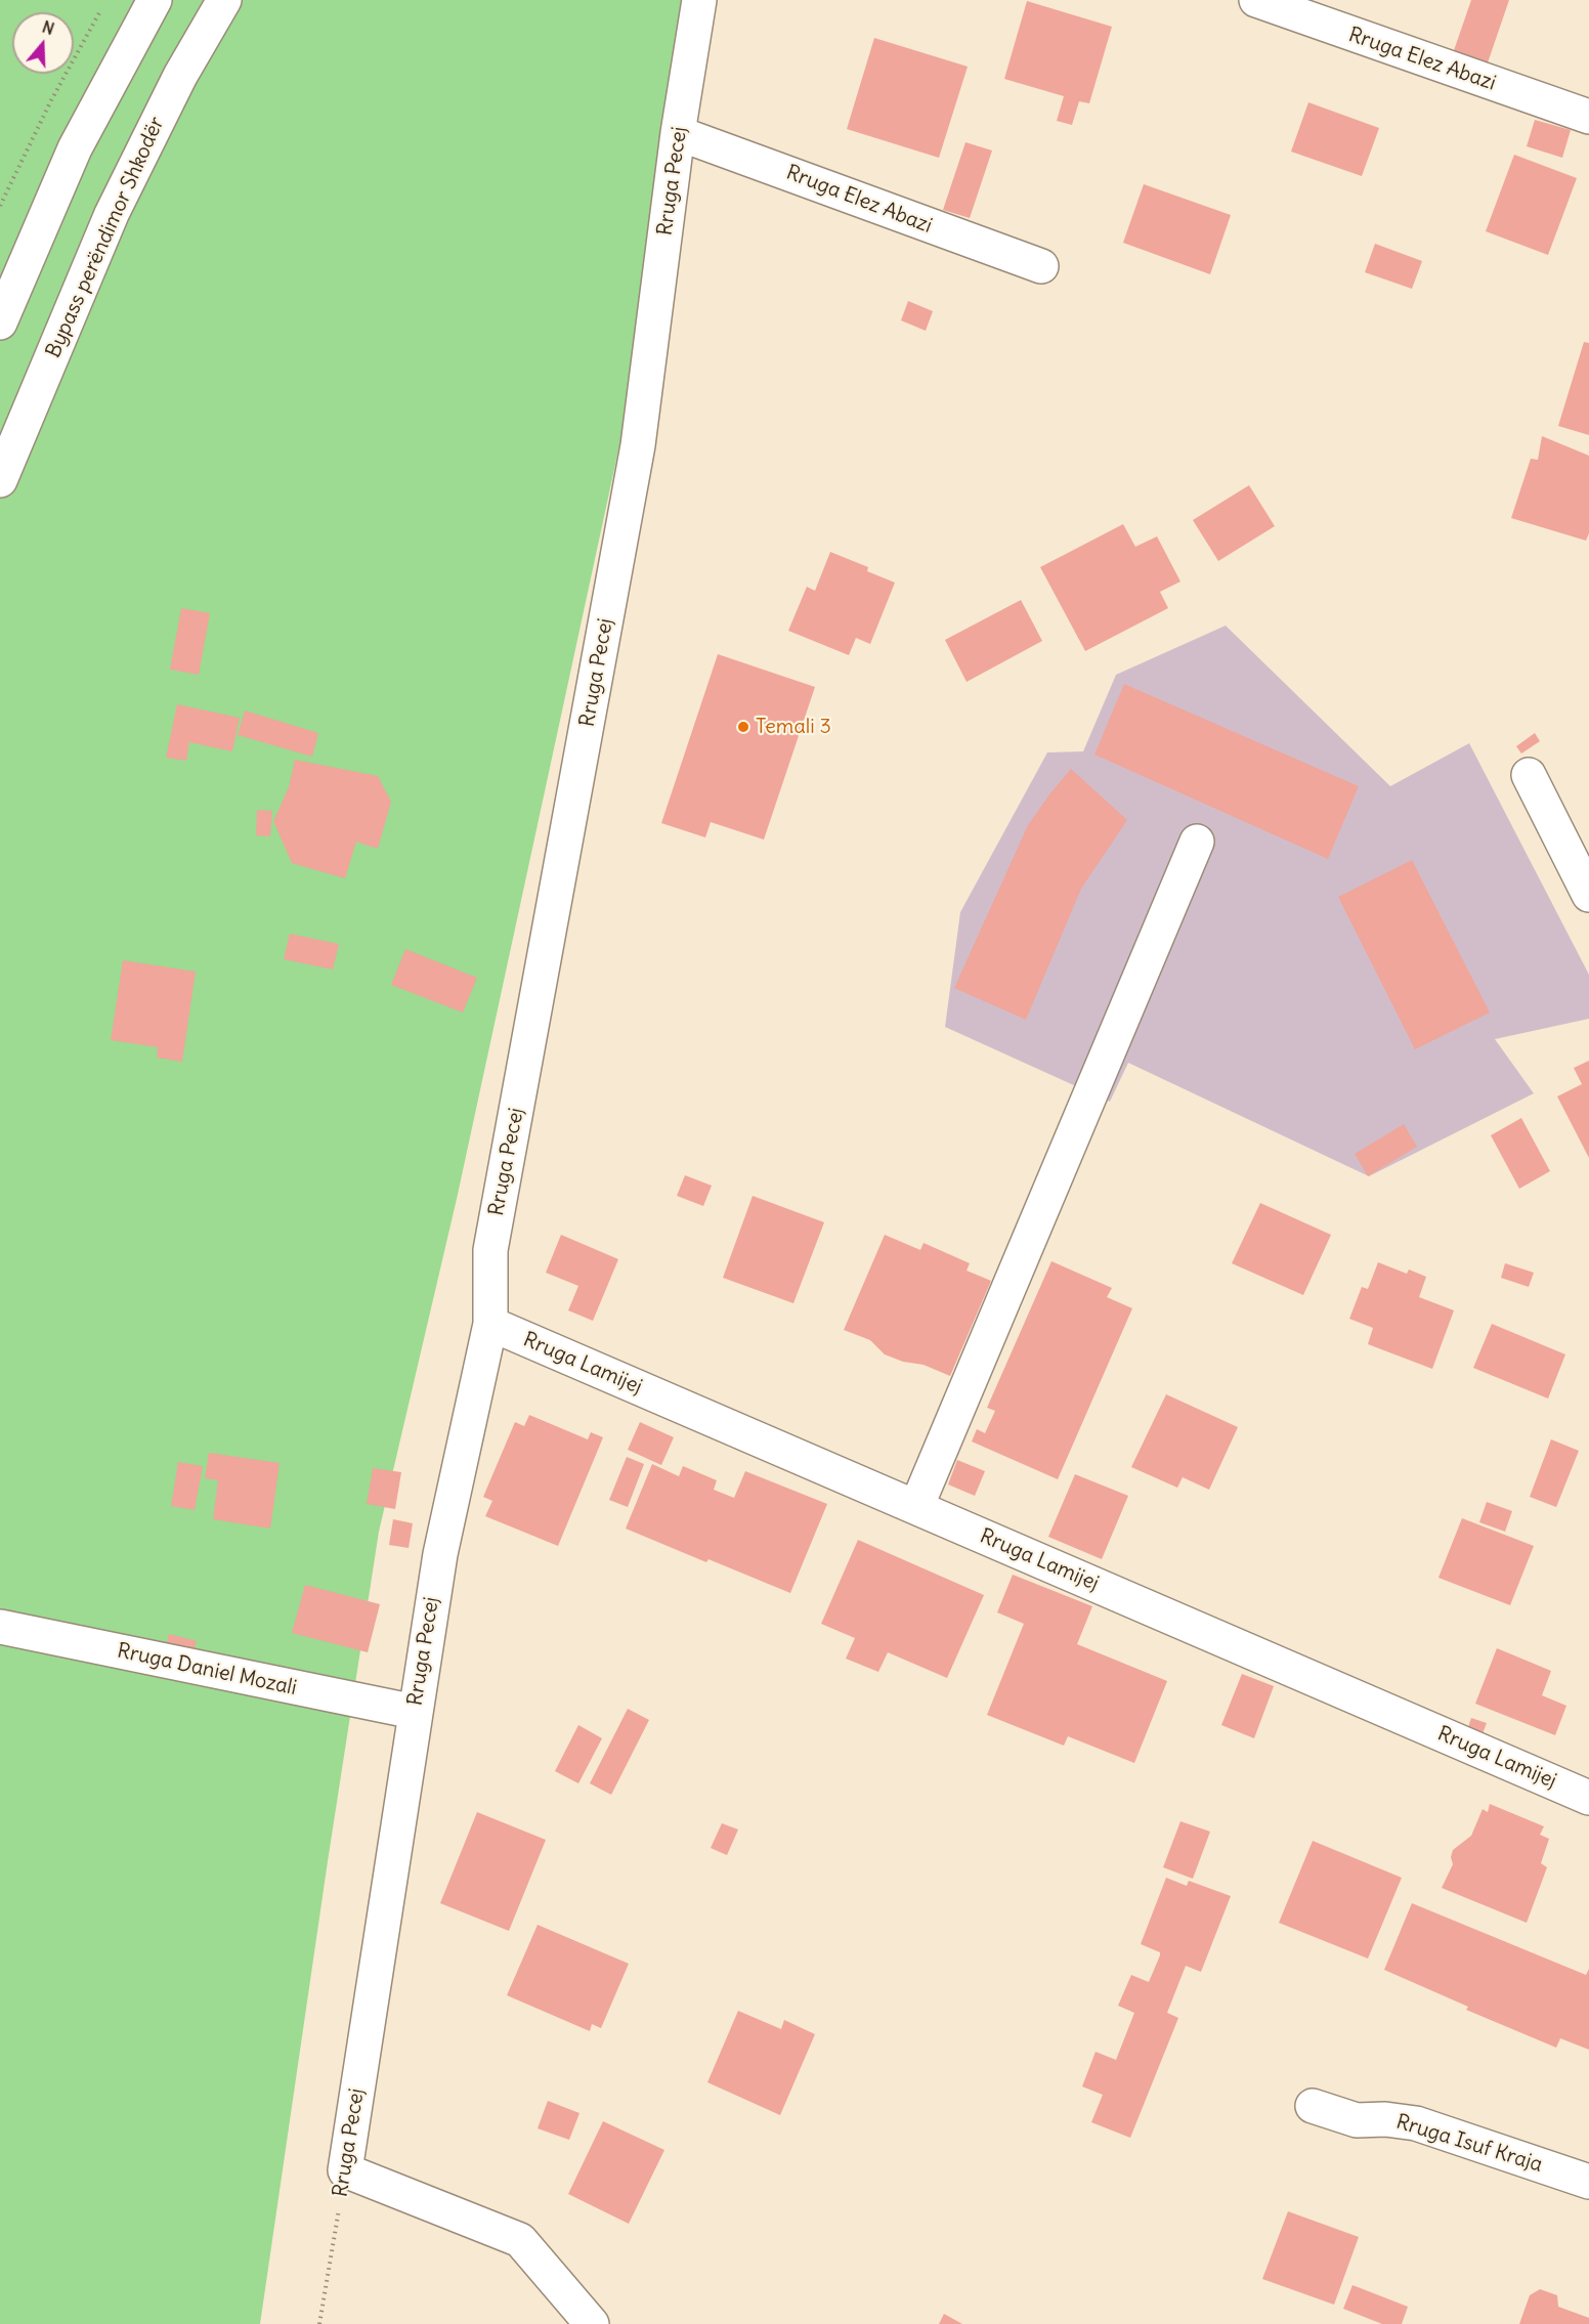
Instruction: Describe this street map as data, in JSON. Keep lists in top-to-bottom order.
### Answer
{
  "streets": {
    "main road": [
      "Rruga Elez Abazi",
      "Rruga Pecej",
      "Bypass perëndimor Shkodër",
      "Rruga Lamijej",
      "Rruga Daniel Mozali",
      "Rruga Isuf Kraja"
    ]
  },
  "crossings": [
    ["Rruga Elez Abazi", "Rruga Pecej"],
    ["Rruga Pecej", "Rruga Lamijej"],
    ["Rruga Pecej", "Rruga Daniel Mozali"]
  ],
  "places": ["Temali 3"],
  "north": "top"
}
